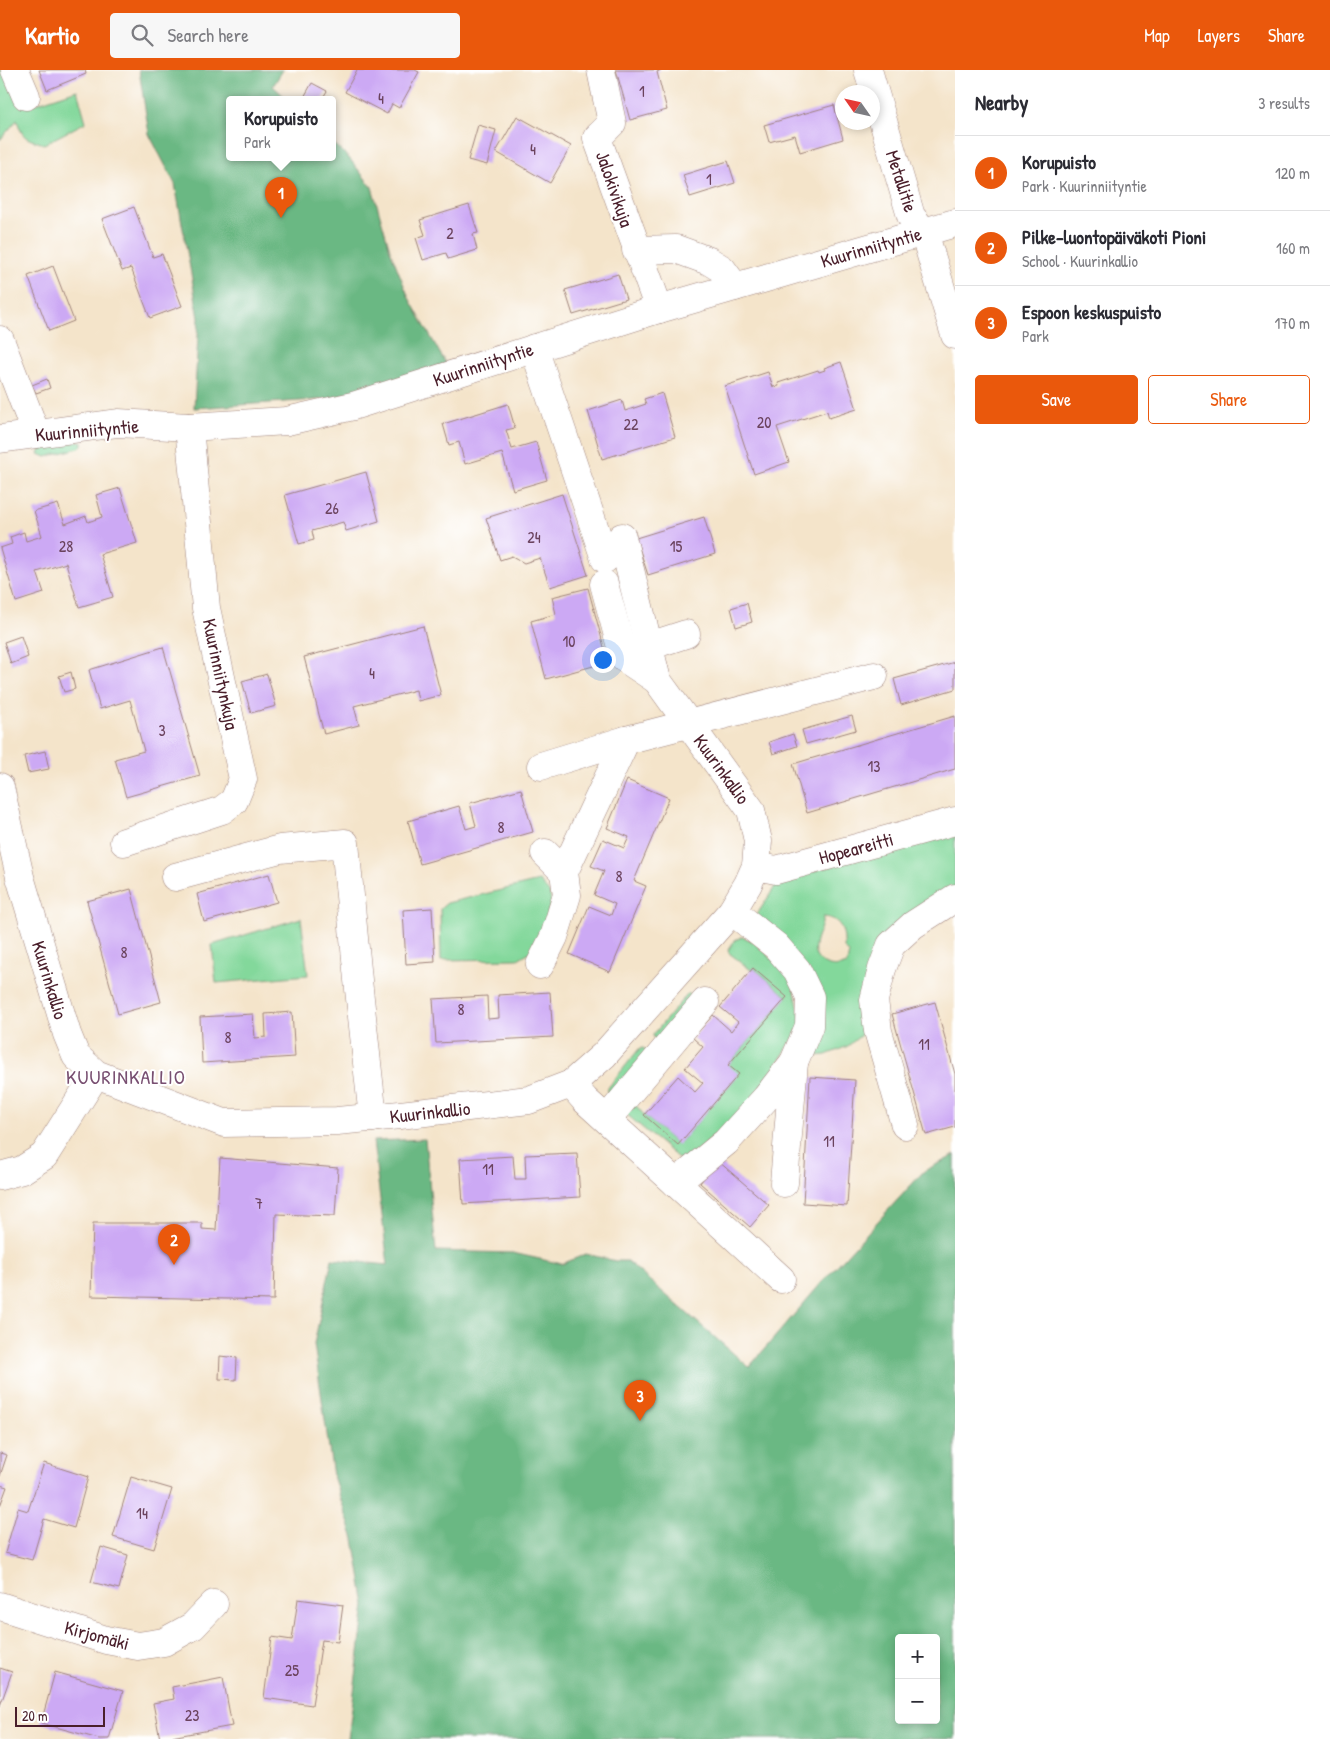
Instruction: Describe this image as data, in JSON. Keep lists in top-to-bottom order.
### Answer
{
  "streets": {
    "street": [
      "Metallitie",
      "Jalokivikuja",
      "Kuurinniityntie",
      "Kuurinniitynkuja",
      "Kuurinkallio",
      "Hopeareitti",
      "Kirjomäki"
    ]
  },
  "crossings": [
    ["Metallitie", "Kuurinniityntie"],
    ["Jalokivikuja", "Kuurinniityntie"],
    ["Kuurinniityntie", "Kuurinniitynkuja"],
    ["Kuurinkallio", "Hopeareitti"]
  ],
  "districts": ["KUURINKALLIO"],
  "house_numbers": [
    "1",
    "4",
    "4",
    "1",
    "2",
    "20",
    "22",
    "26",
    "24",
    "28",
    "15",
    "10",
    "4",
    "3",
    "13",
    "8",
    "8",
    "8",
    "8",
    "8",
    "11",
    "11",
    "11",
    "7",
    "14",
    "25",
    "23"
  ],
  "scale_bar": "20 m",
  "north": "top left",
  "page": {
    "header": "Kartio",
    "search": "Search here",
    "nav": ["Map", "Layers", "Share"],
    "heading": ["Nearby", "3 results"],
    "popup": ["Korupuisto", "Park"],
    "list": [
      {
        "mark": "1",
        "name": "Korupuisto",
        "note": "Park · Kuurinniityntie",
        "value": "120 m"
      },
      {
        "mark": "2",
        "name": "Pilke-luontopäiväkoti Pioni",
        "note": "School · Kuurinkallio",
        "value": "160 m"
      },
      {
        "mark": "3",
        "name": "Espoon keskuspuisto",
        "note": "Park",
        "value": "170 m"
      }
    ],
    "pins": ["1", "2", "3"],
    "buttons": ["Save", "Share"],
    "map_buttons": ["+", "−"],
    "scale": "20 m"
  }
}
